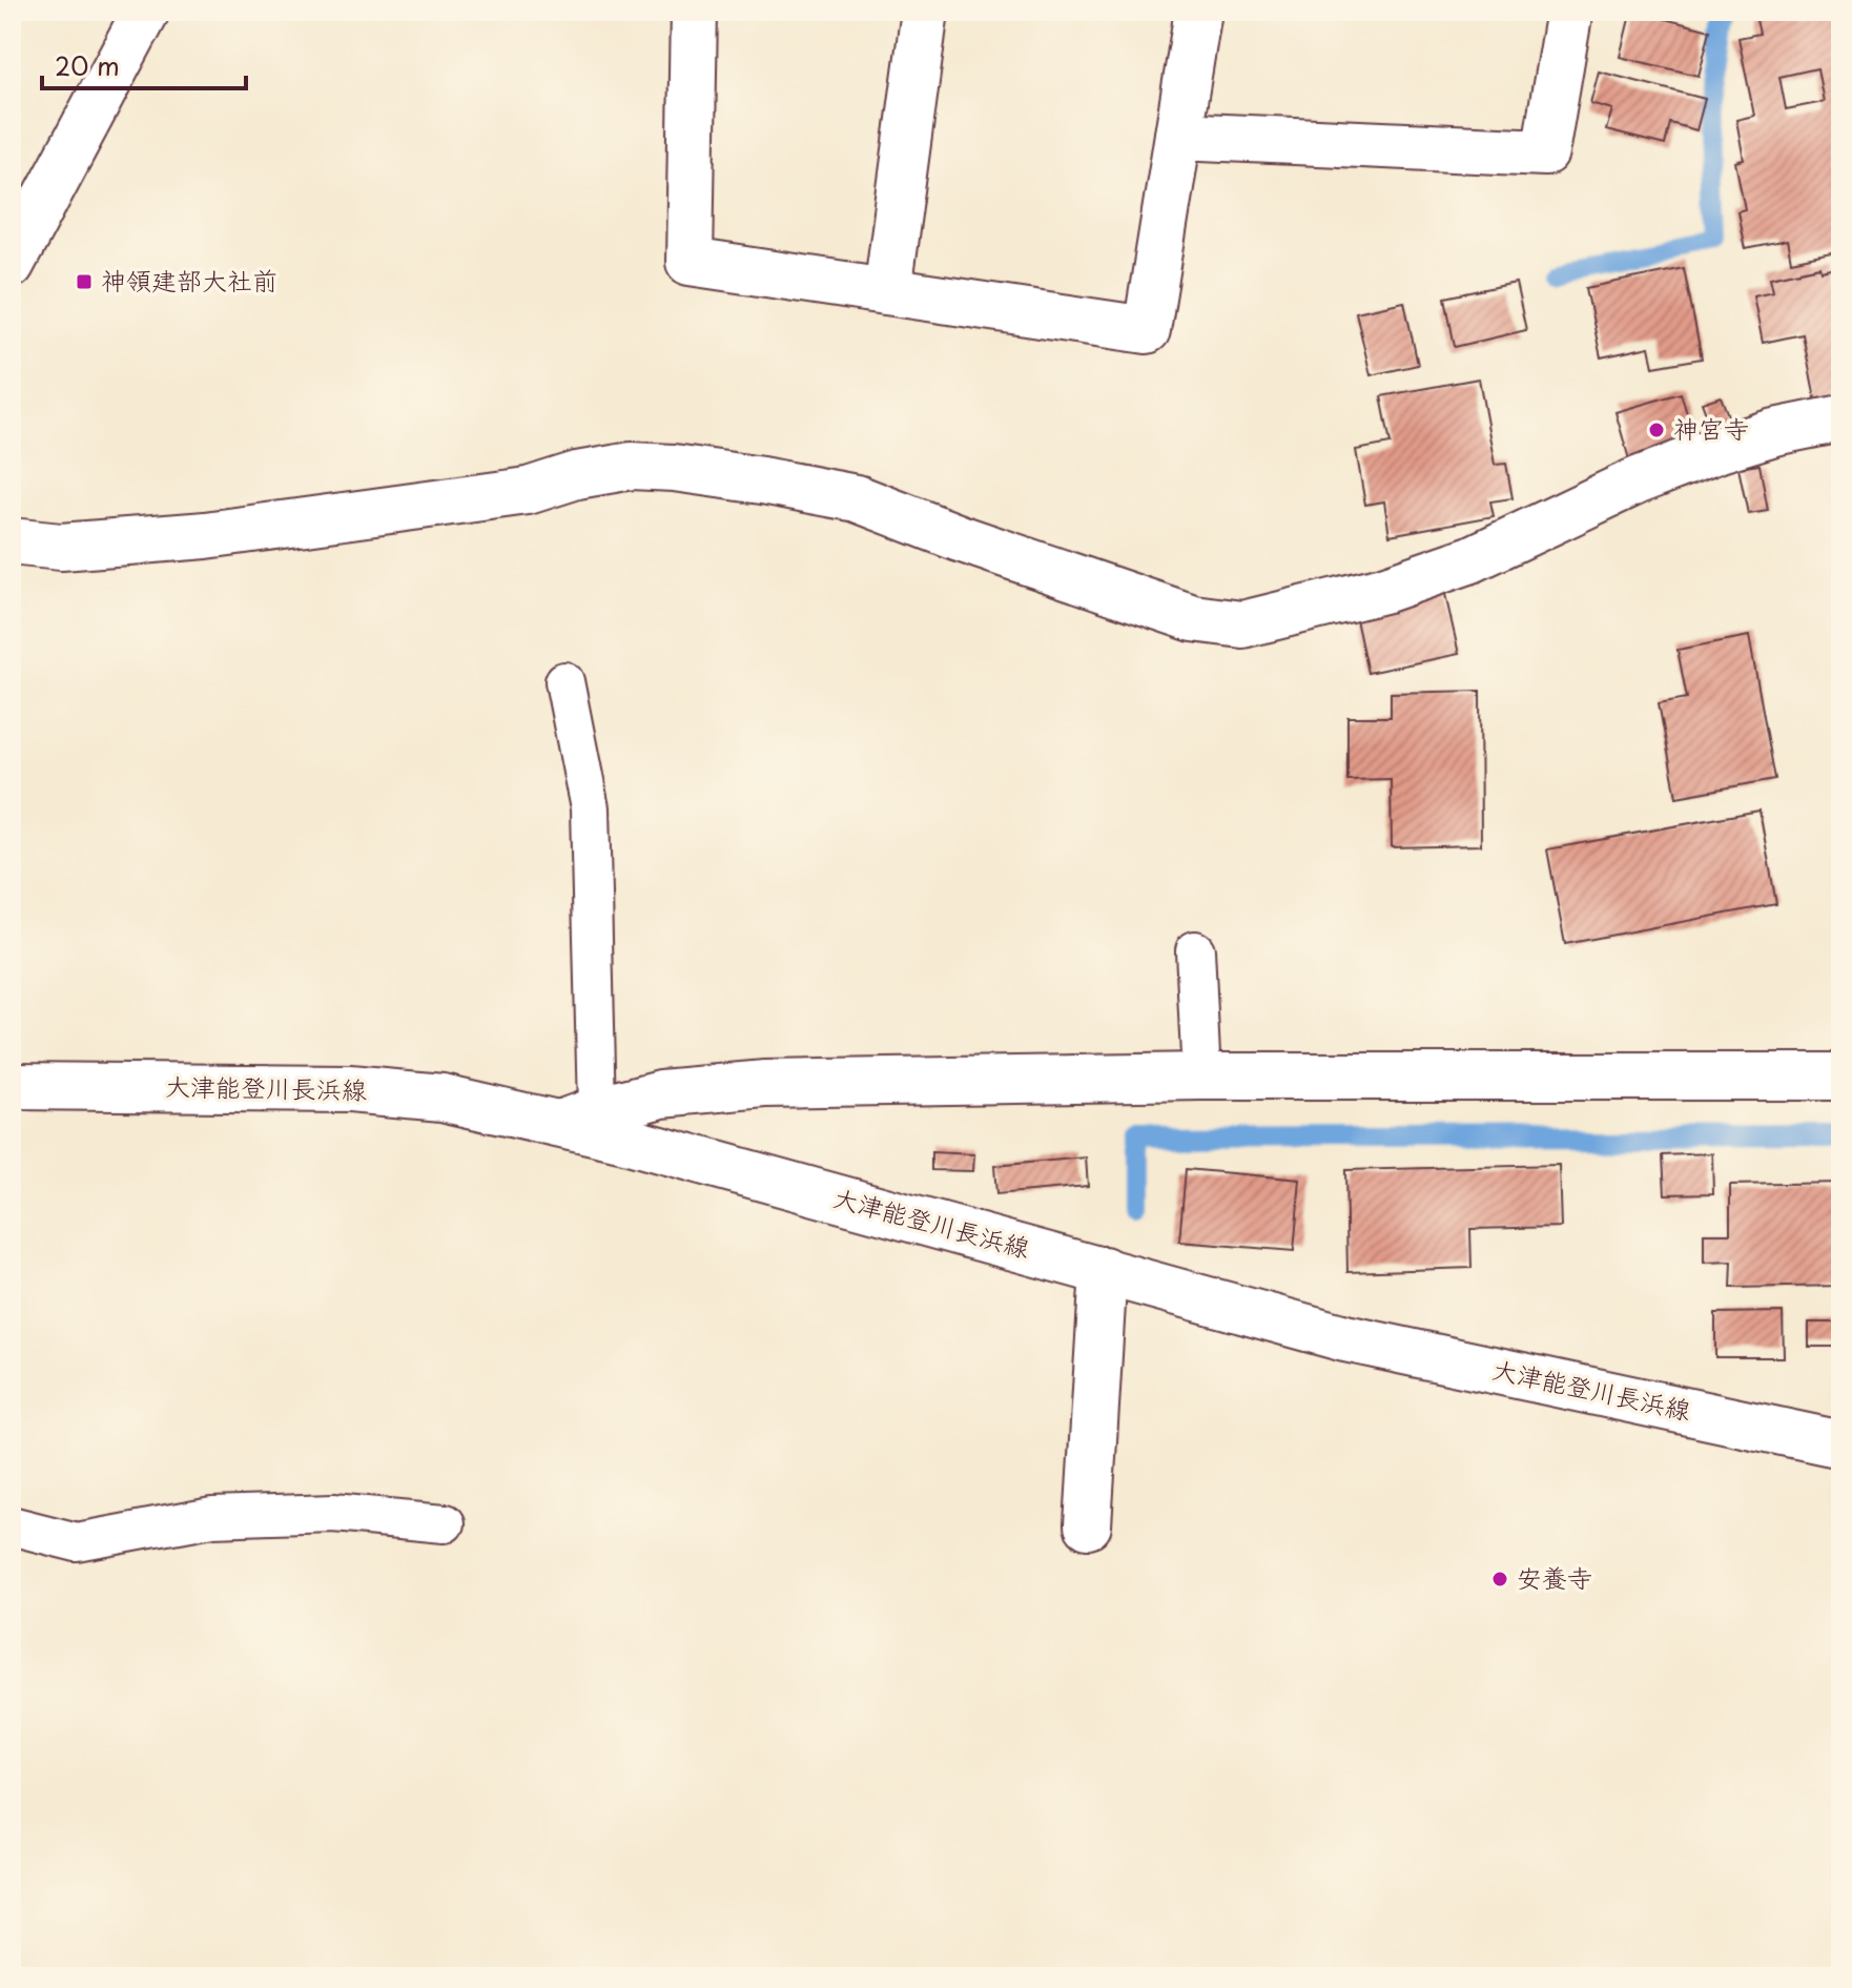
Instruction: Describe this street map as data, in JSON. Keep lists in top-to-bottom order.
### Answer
{
  "streets": {
    "street": ["大津能登川長浜線"]
  },
  "places": {
    "transit": ["神領建部大社前"],
    "other": ["神宮寺", "安養寺"]
  },
  "scale_bar": "20 m"
}
